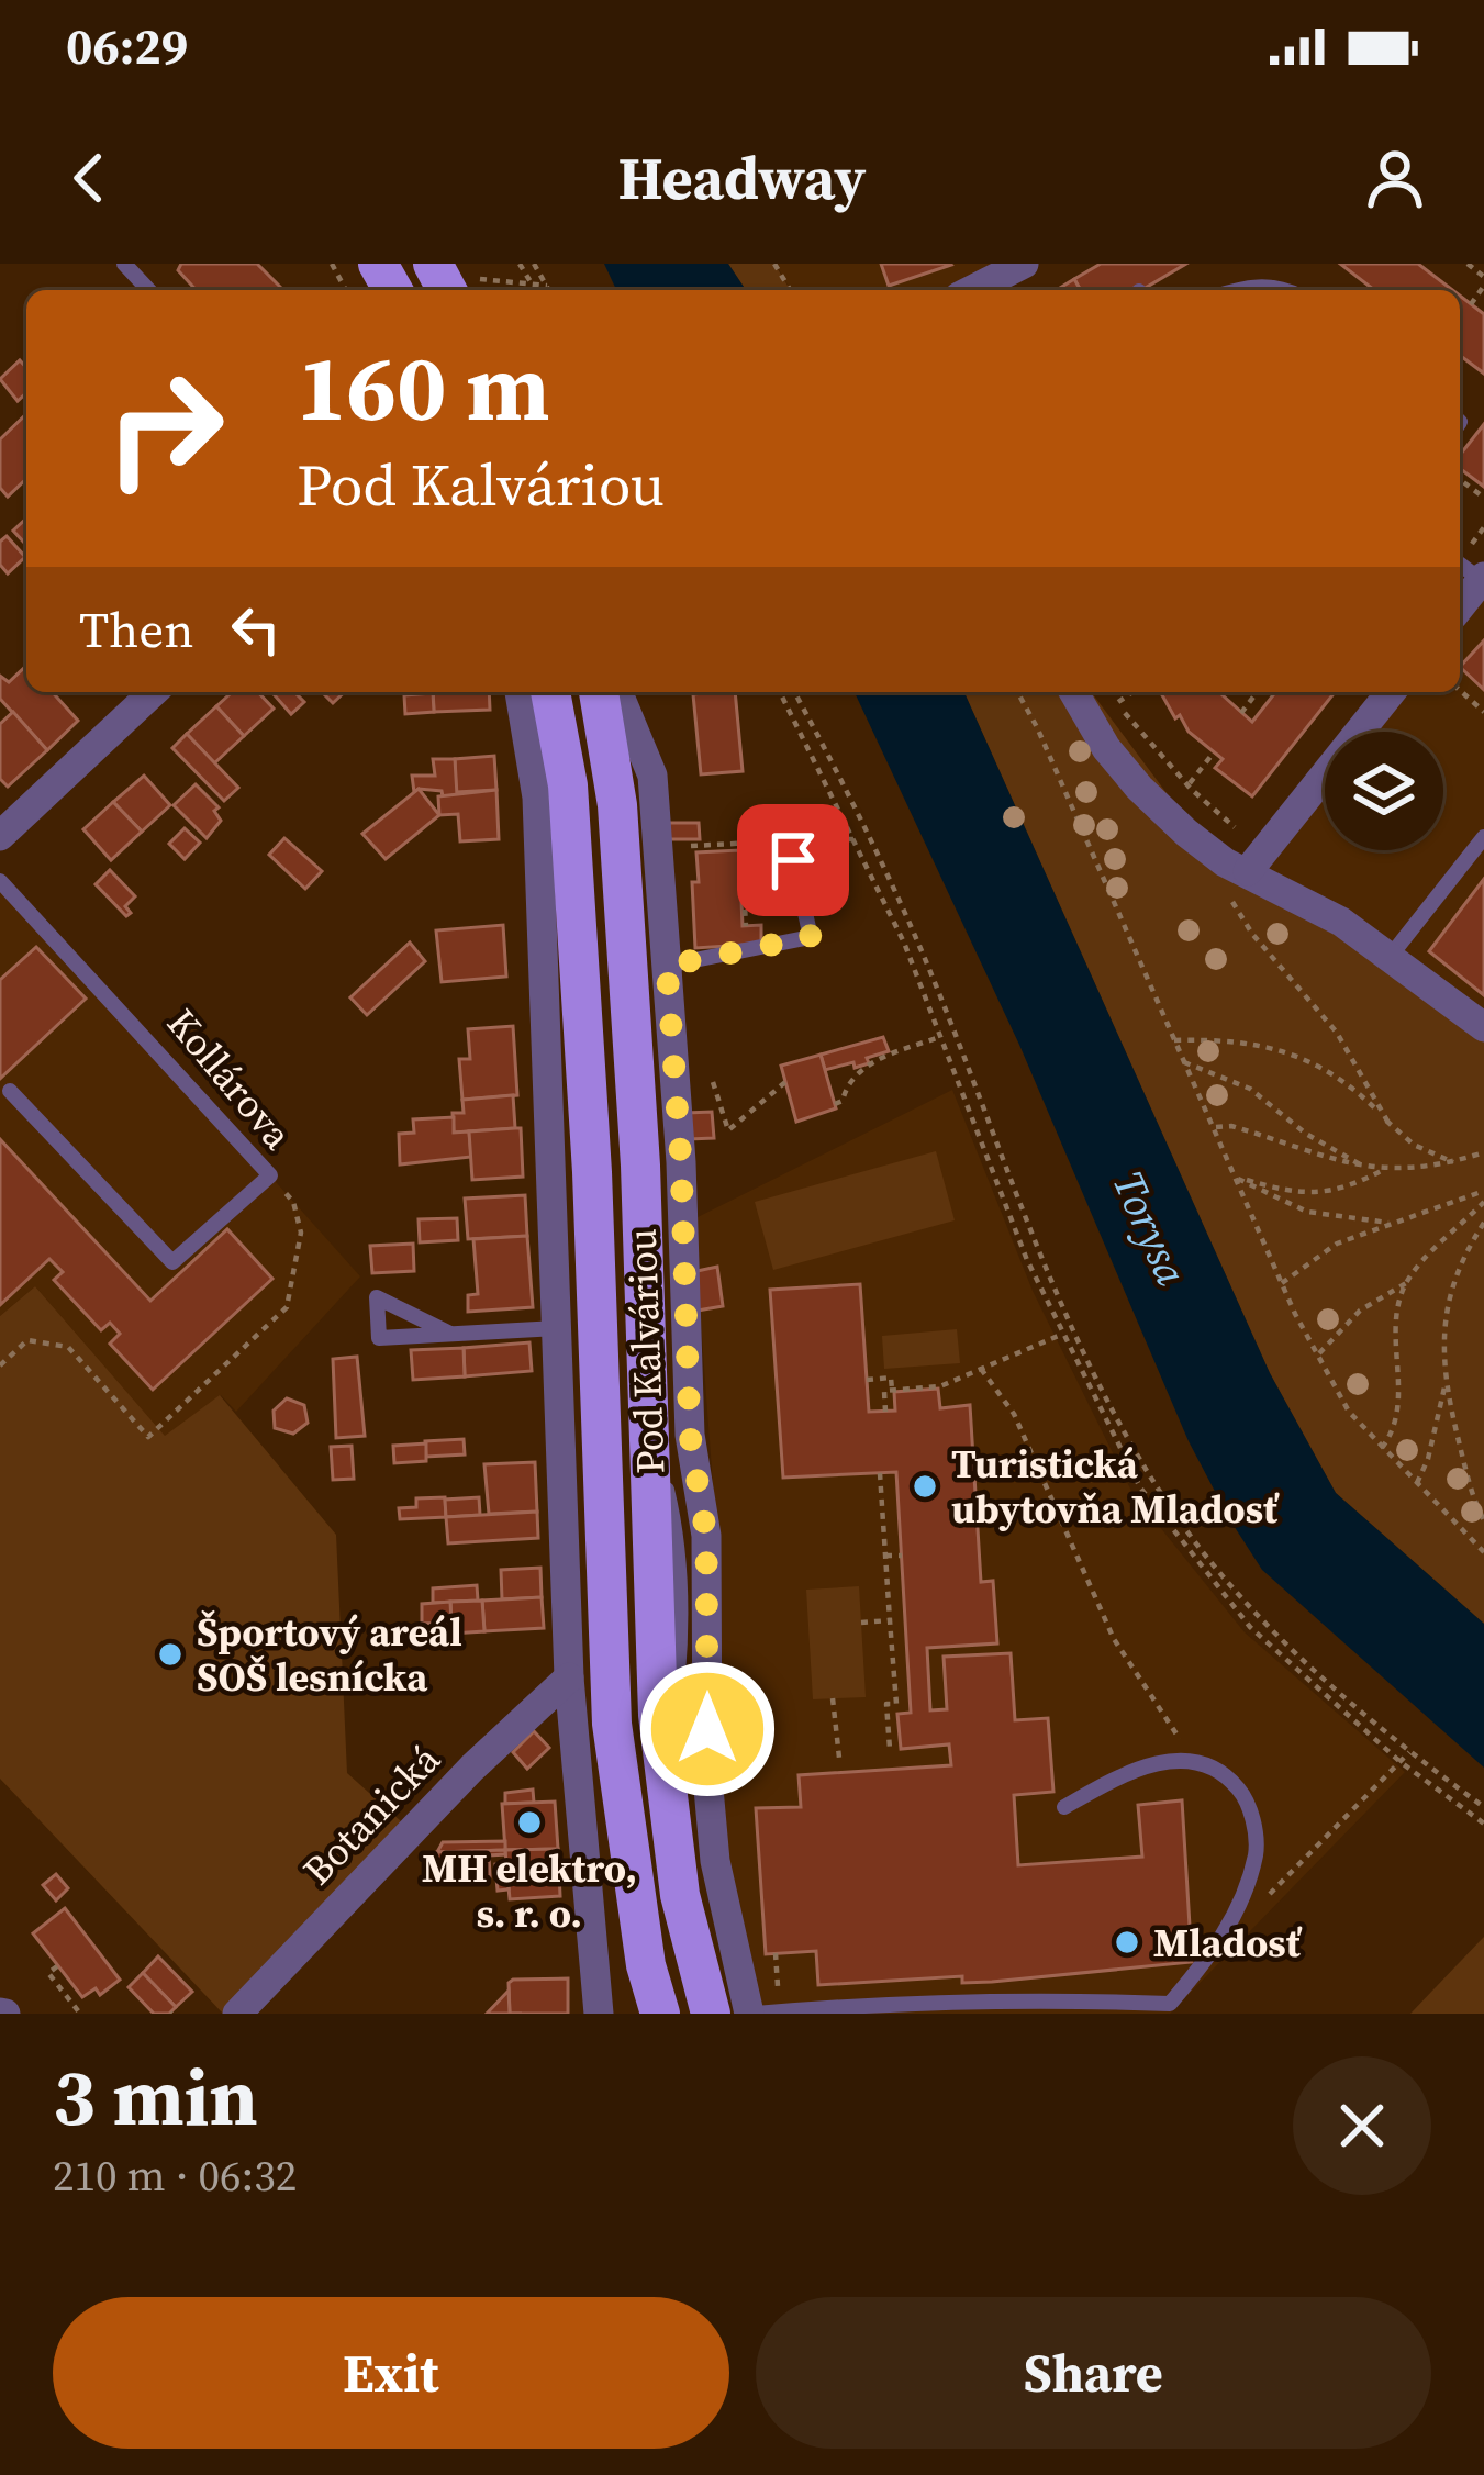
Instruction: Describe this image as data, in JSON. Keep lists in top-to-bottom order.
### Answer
{
  "streets": {
    "main road": ["Pod Kalváriou"],
    "street": ["Botanická"],
    "lane": ["Kollárova"]
  },
  "water": ["Torysa"],
  "places": [
    "Turistická ubytovňa Mladosť",
    "Športový areál SOŠ lesnícka",
    "MH elektro, s. r. o.",
    "Mladosť"
  ],
  "page": {
    "status": "06:29",
    "header": "Headway",
    "turn": ["160 m", "Pod Kalváriou"],
    "then": "Then",
    "heading": ["3 min", "210 m · 06:32"],
    "buttons": ["Exit", "Share"]
  }
}
